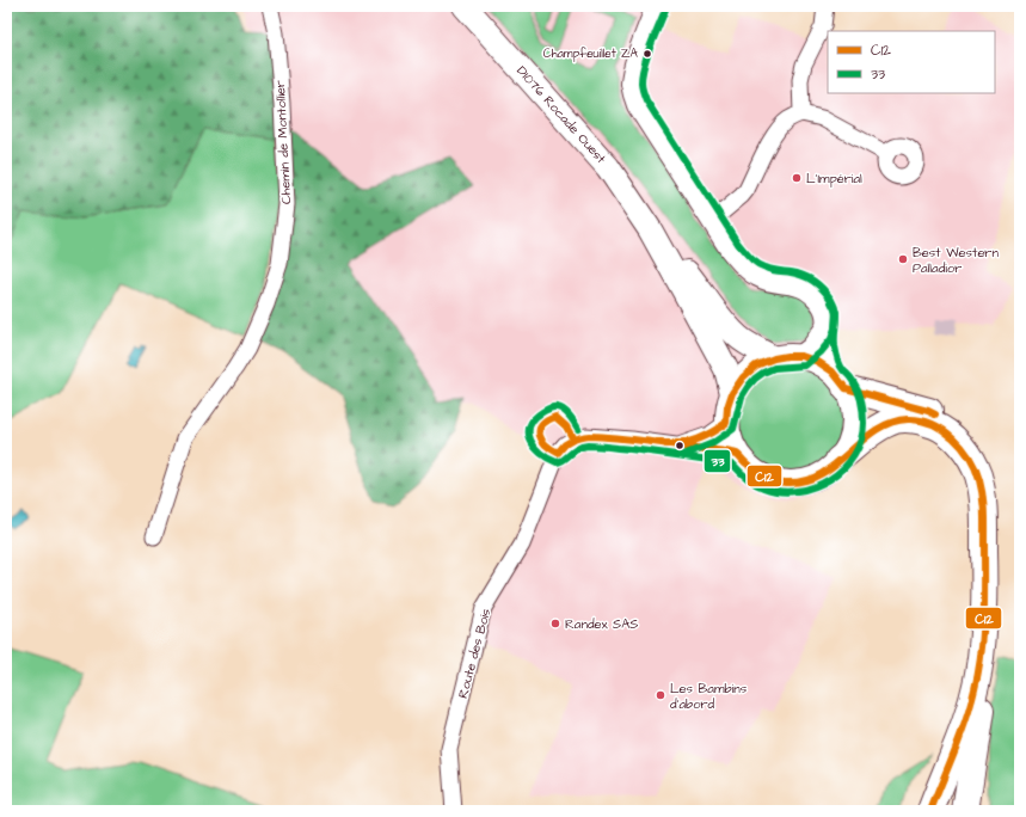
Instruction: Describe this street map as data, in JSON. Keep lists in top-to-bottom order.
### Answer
{
  "streets": {
    "main road": ["D1076 Rocade Ouest"],
    "street": ["Chemin de Montollier", "Route des Bois"]
  },
  "places": [
    "Champfeuillet ZA",
    "L'Impérial",
    "Best Western Palladior",
    "Randex SAS",
    "Les Bambins d’abord"
  ],
  "lines": ["transit line 33", "transit line C12"],
  "legend": ["C12", "33"]
}
